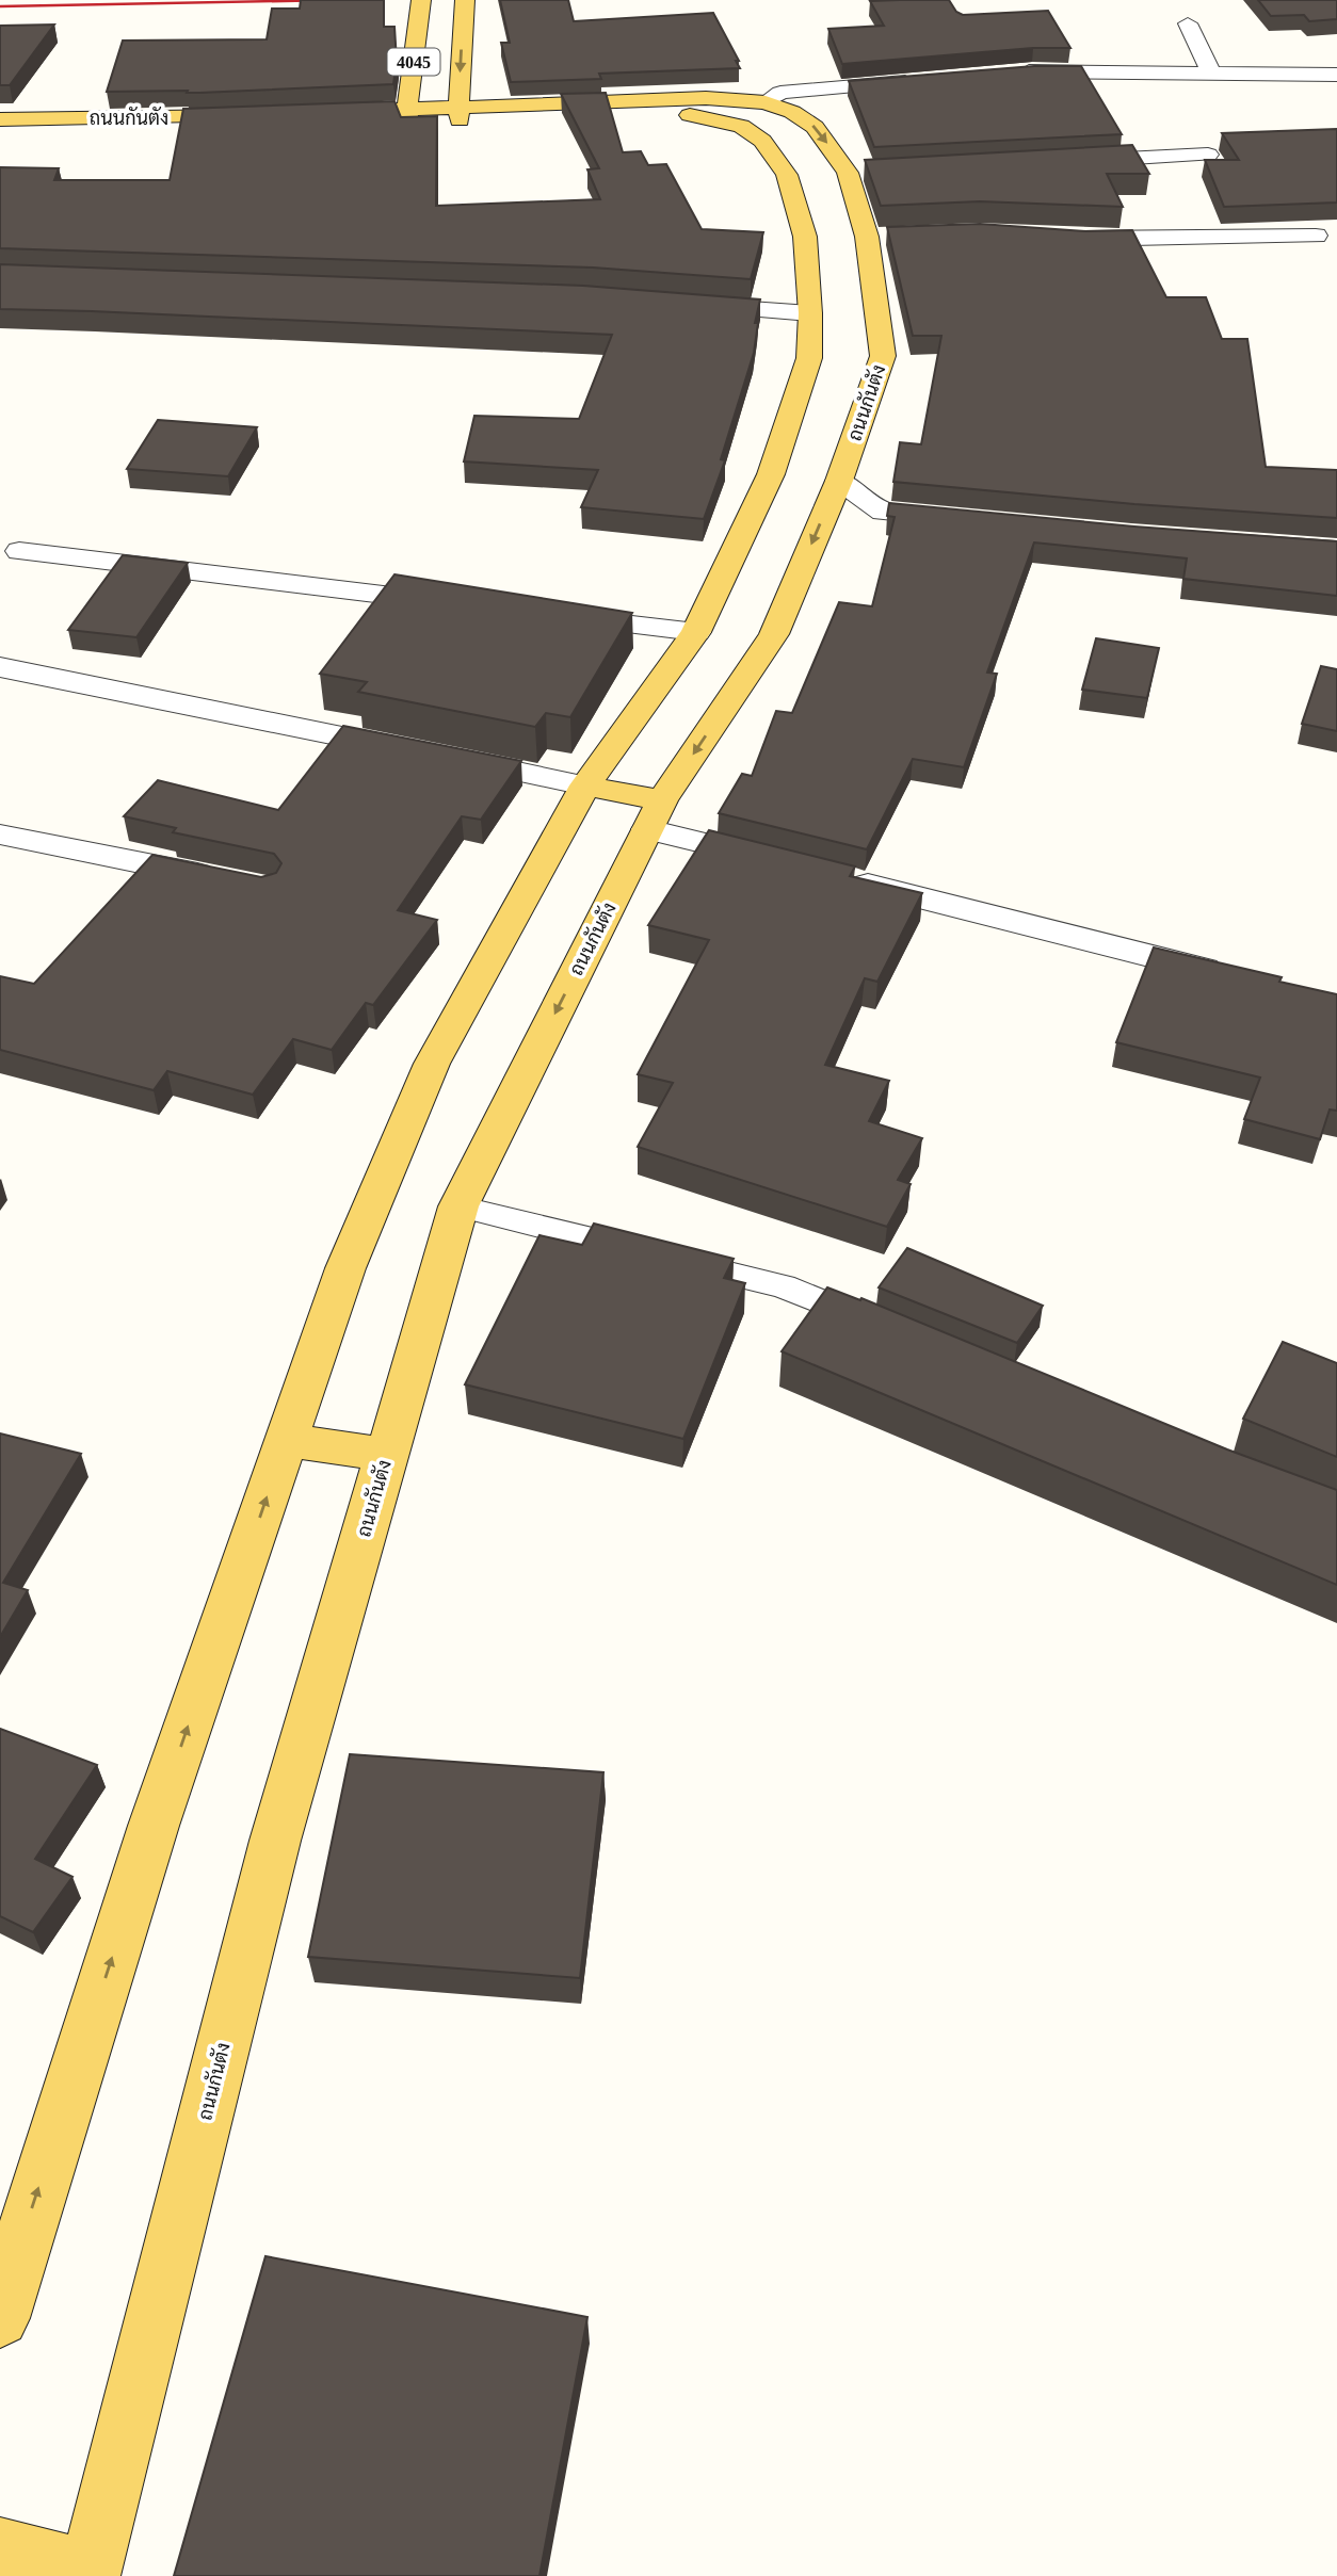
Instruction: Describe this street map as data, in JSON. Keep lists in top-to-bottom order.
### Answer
{
  "streets": {
    "main road": ["4045", "ถนนกันตัง"]
  },
  "crossings": [
    ["4045", "ถนนกันตัง"]
  ]
}
